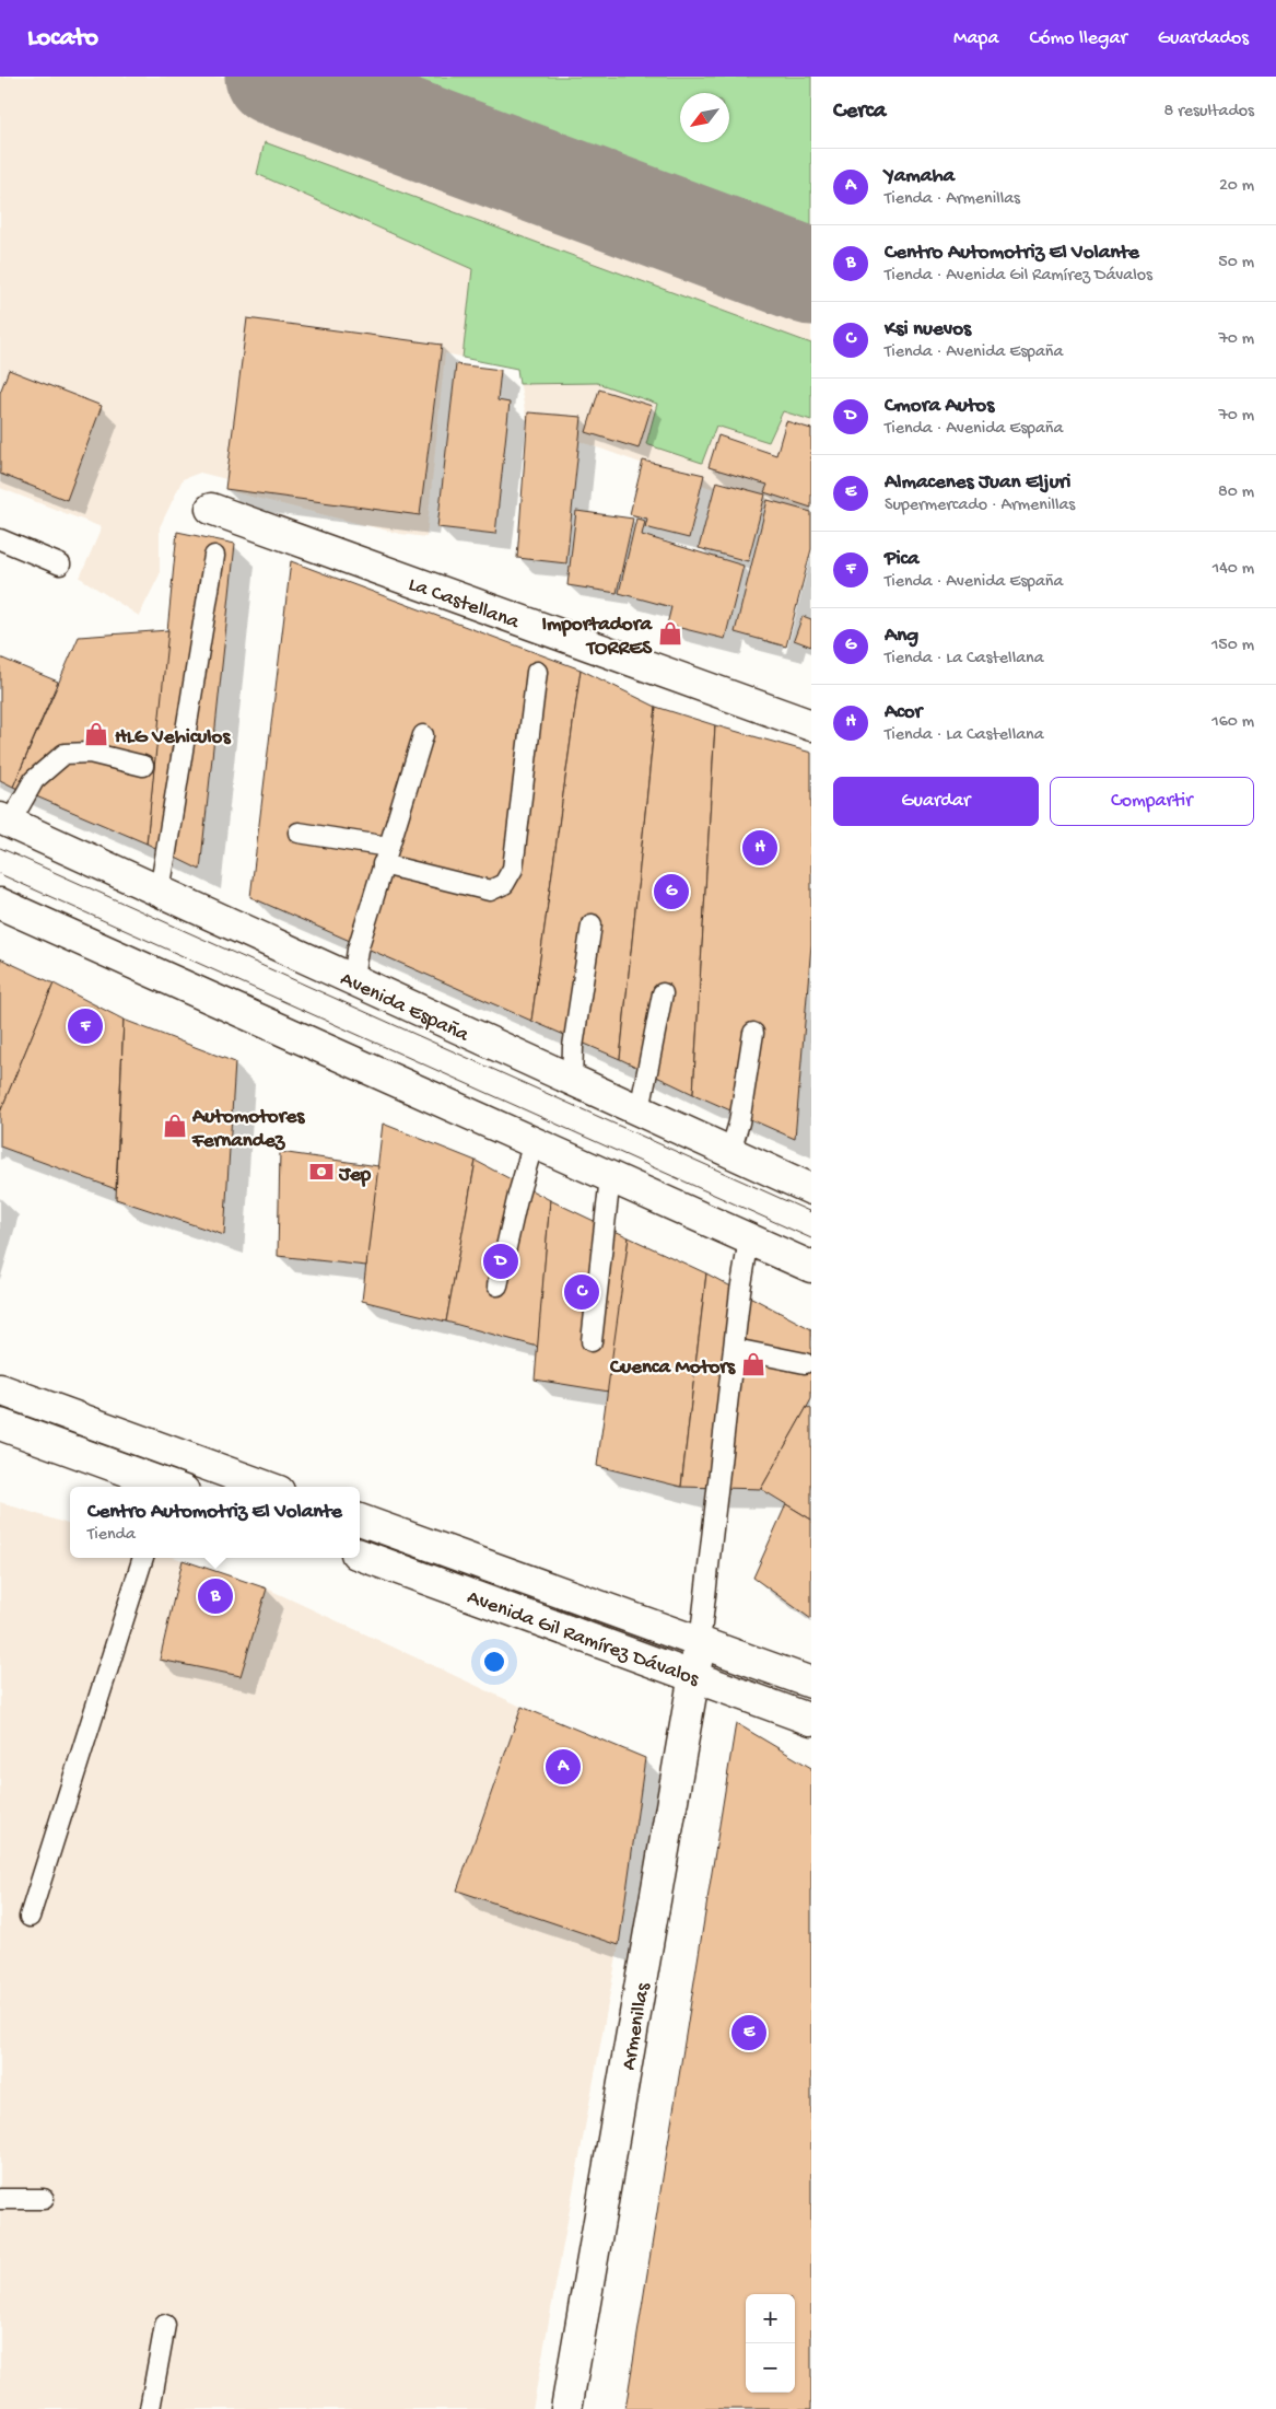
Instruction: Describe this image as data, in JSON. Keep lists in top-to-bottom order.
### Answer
{
  "streets": {
    "main road": [
      "La Castellana",
      "Avenida España",
      "Avenida Gil Ramírez Dávalos",
      "Armenillas"
    ]
  },
  "crossings": [
    ["Avenida Gil Ramírez Dávalos", "Armenillas"]
  ],
  "places": {
    "shop": [
      "Importadora TORRES",
      "HLG Vehiculos",
      "Automotores Fernandez",
      "Cuenca Motors"
    ],
    "bank": ["Jep"]
  },
  "north": "bottom left",
  "page": {
    "header": "Locato",
    "nav": ["Mapa", "Cómo llegar", "Guardados"],
    "heading": ["Cerca", "8 resultados"],
    "list": [
      {
        "mark": "A",
        "name": "Yamaha",
        "note": "Tienda · Armenillas",
        "value": "20 m"
      },
      {
        "mark": "B",
        "name": "Centro Automotriz El Volante",
        "note": "Tienda · Avenida Gil Ramírez Dávalos",
        "value": "50 m"
      },
      {
        "mark": "C",
        "name": "Ksi nuevos",
        "note": "Tienda · Avenida España",
        "value": "70 m"
      },
      {
        "mark": "D",
        "name": "Cmora Autos",
        "note": "Tienda · Avenida España",
        "value": "70 m"
      },
      {
        "mark": "E",
        "name": "Almacenes Juan Eljuri",
        "note": "Supermercado · Armenillas",
        "value": "80 m"
      },
      {
        "mark": "F",
        "name": "Pica",
        "note": "Tienda · Avenida España",
        "value": "140 m"
      },
      {
        "mark": "G",
        "name": "Ang",
        "note": "Tienda · La Castellana",
        "value": "150 m"
      },
      {
        "mark": "H",
        "name": "Acor",
        "note": "Tienda · La Castellana",
        "value": "160 m"
      }
    ],
    "buttons": ["Guardar", "Compartir"],
    "pins": [
      "H",
      "G",
      "F",
      "D",
      "C",
      "B",
      "A",
      "E"
    ],
    "popup": ["Centro Automotriz El Volante", "Tienda"],
    "map_buttons": ["+", "−"]
  }
}
